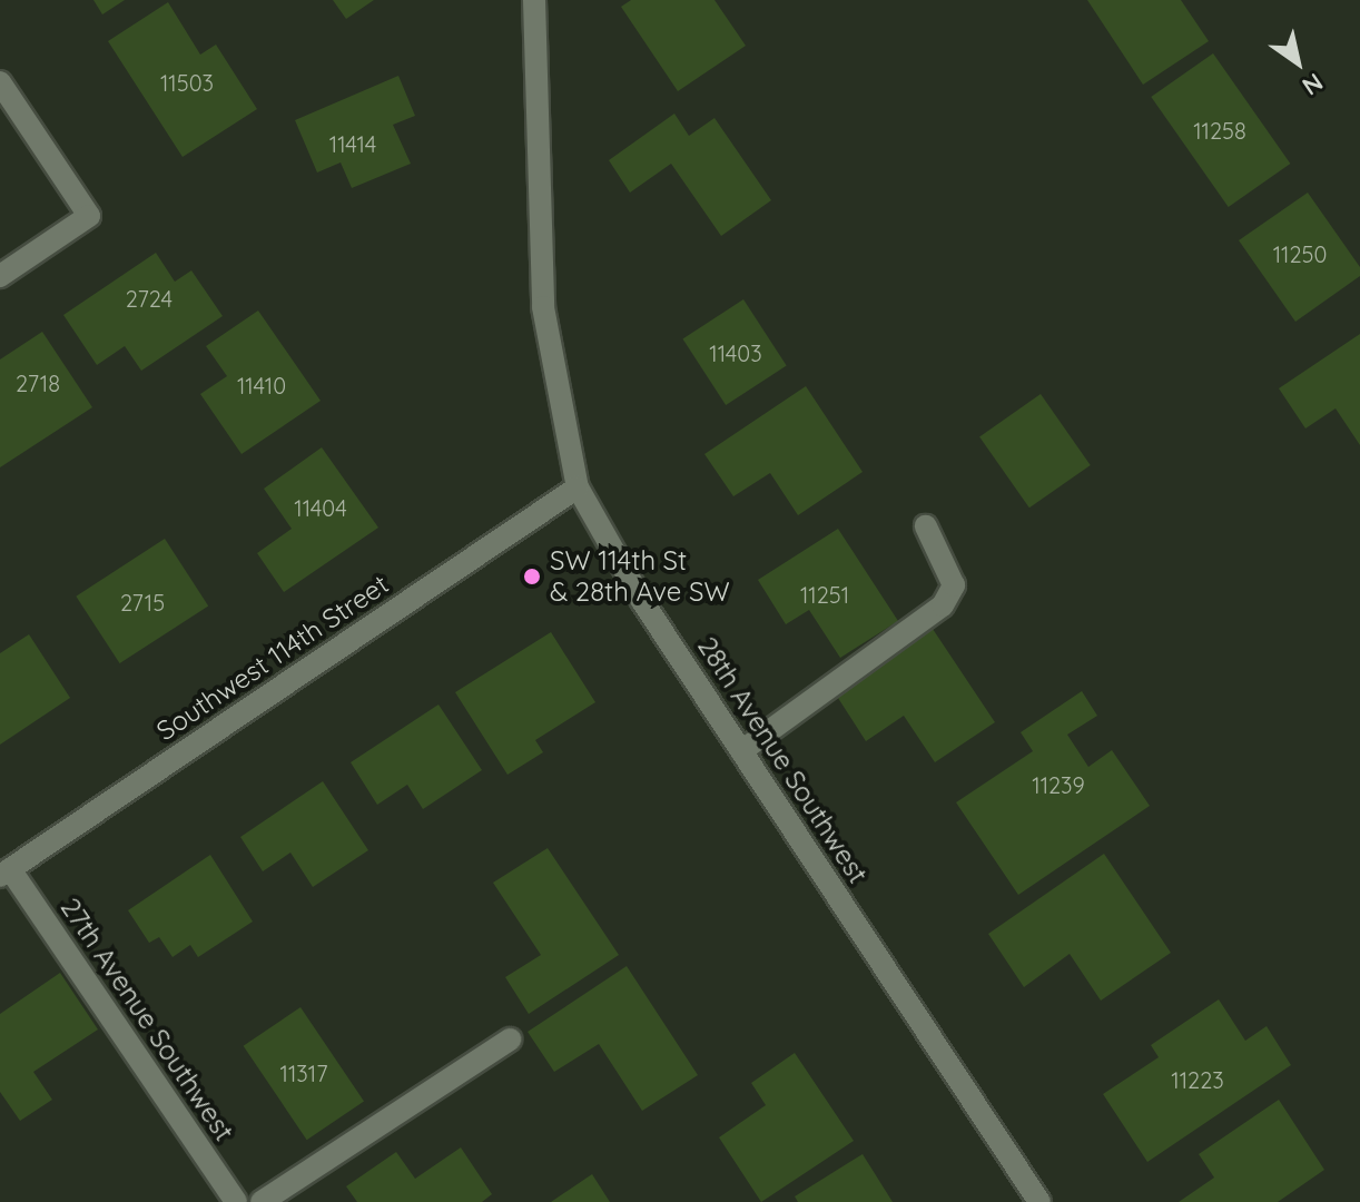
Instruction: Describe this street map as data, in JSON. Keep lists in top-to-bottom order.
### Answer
{
  "streets": {
    "street": ["Southwest 114th Street", "28th Avenue Southwest", "27th Avenue Southwest"]
  },
  "crossings": [
    ["Southwest 114th Street", "28th Avenue Southwest"],
    ["Southwest 114th Street", "27th Avenue Southwest"]
  ],
  "places": ["SW 114th St & 28th Ave SW"],
  "house_numbers": [
    "11503",
    "11258",
    "11414",
    "11250",
    "2724",
    "11403",
    "2718",
    "11410",
    "11404",
    "11251",
    "2715",
    "11239",
    "11317",
    "11223"
  ],
  "north": "bottom right"
}
